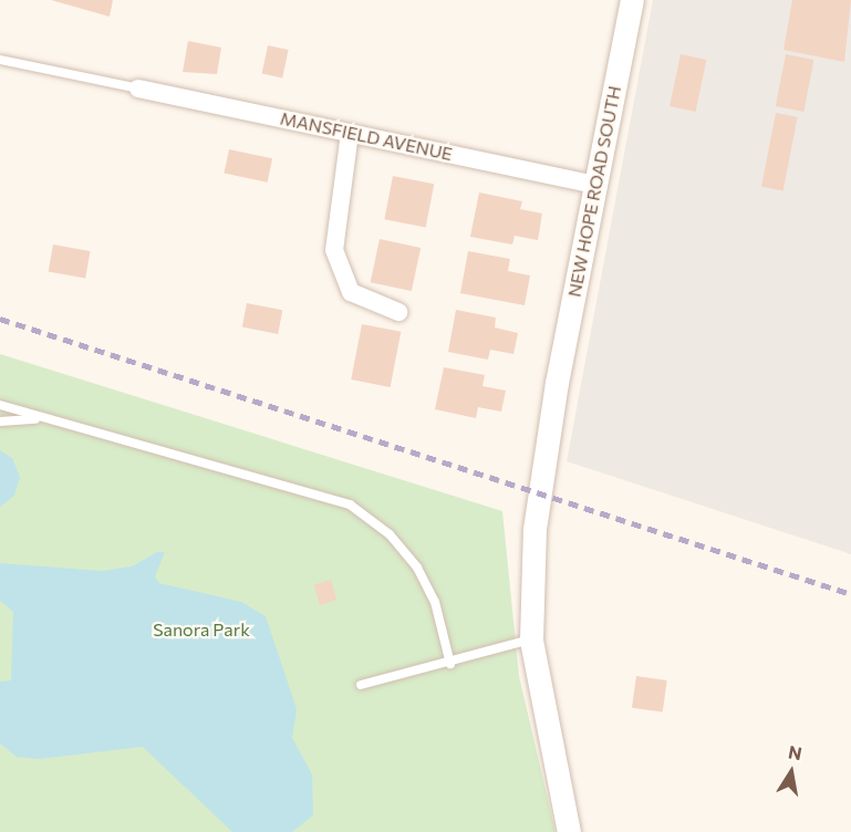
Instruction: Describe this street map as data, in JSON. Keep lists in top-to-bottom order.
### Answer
{
  "streets": {
    "street": ["MANSFIELD AVENUE", "NEW HOPE ROAD SOUTH"]
  },
  "crossings": [
    ["MANSFIELD AVENUE", "NEW HOPE ROAD SOUTH"]
  ],
  "parks": ["Sanora Park"],
  "north": "top"
}
